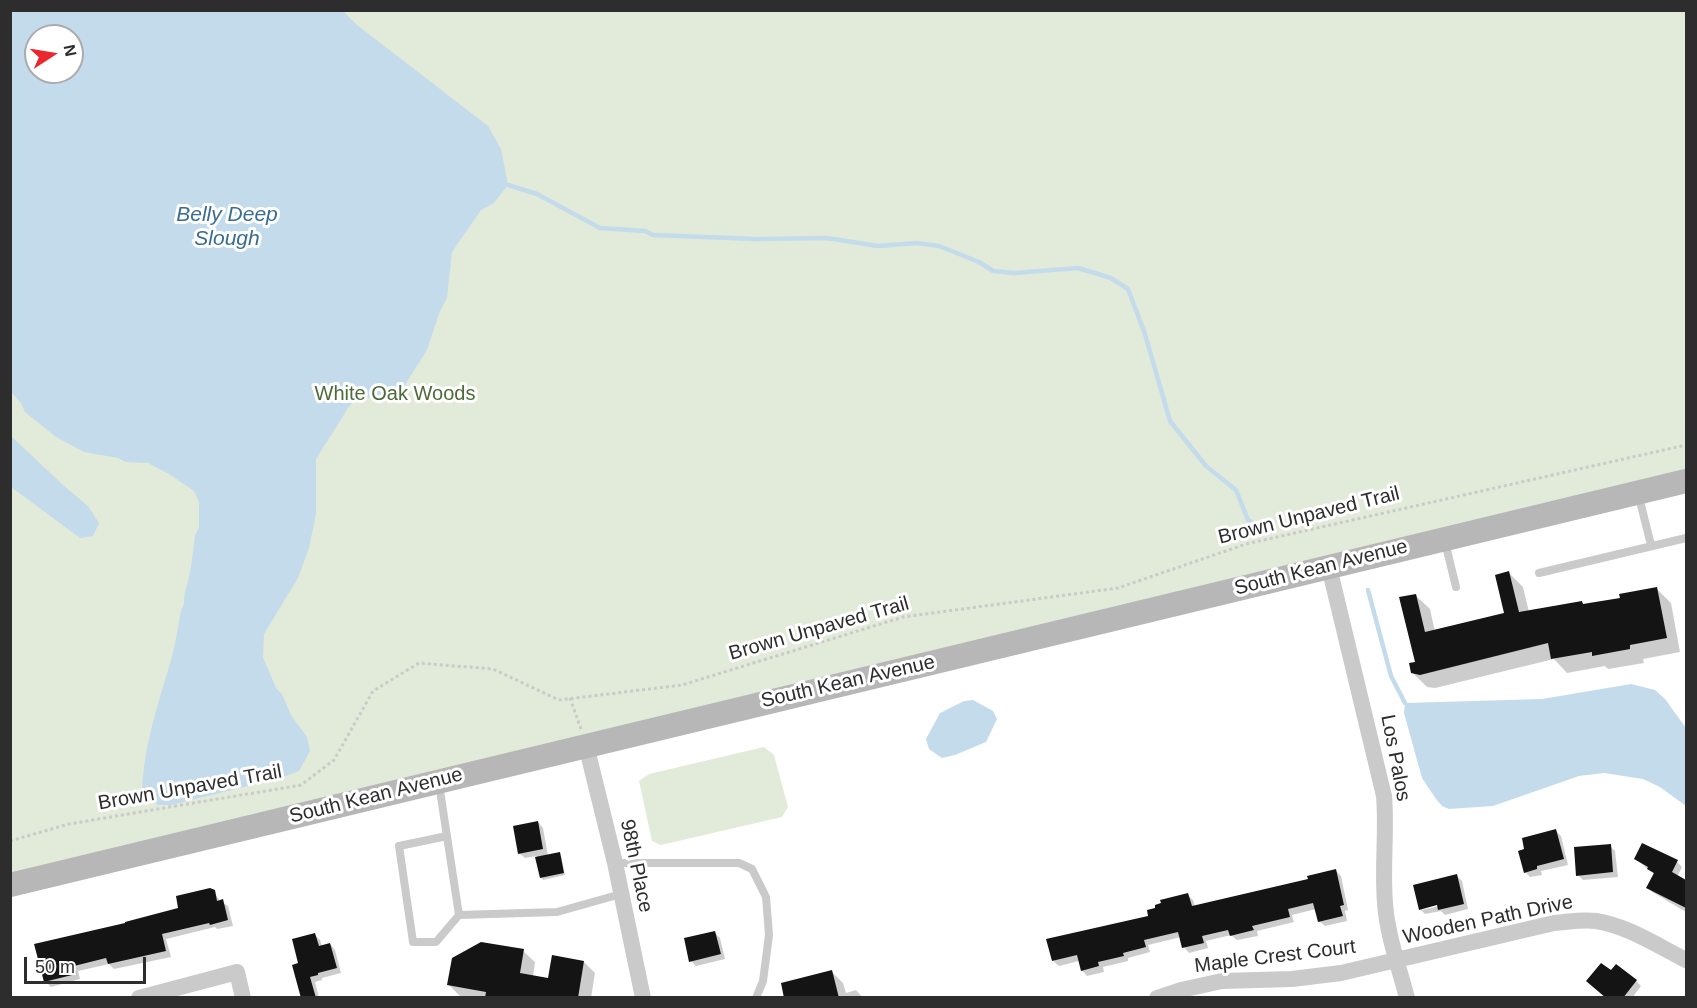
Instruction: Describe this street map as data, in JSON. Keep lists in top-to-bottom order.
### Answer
{
  "streets": {
    "street": [
      "South Kean Avenue",
      "Los Palos",
      "98th Place",
      "Wooden Path Drive",
      "Maple Crest Court"
    ],
    "path": ["Brown Unpaved Trail"]
  },
  "crossings": [
    ["South Kean Avenue", "Los Palos"],
    ["South Kean Avenue", "98th Place"],
    ["Los Palos", "Wooden Path Drive"],
    ["Los Palos", "Maple Crest Court"],
    ["Wooden Path Drive", "Maple Crest Court"]
  ],
  "water": ["Belly Deep Slough"],
  "parks": ["White Oak Woods"],
  "scale_bar": "50 m",
  "north": "right"
}
